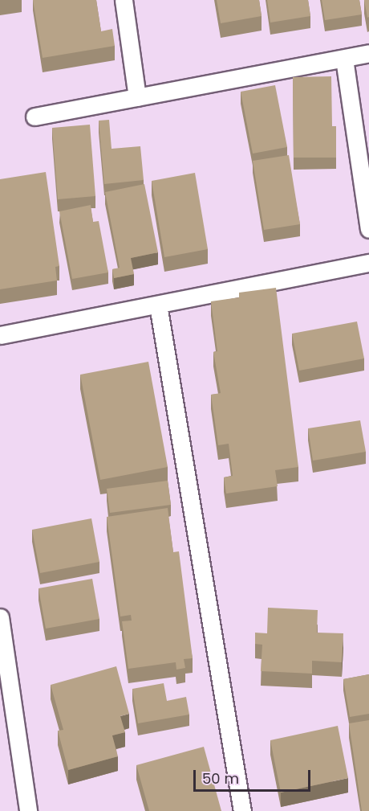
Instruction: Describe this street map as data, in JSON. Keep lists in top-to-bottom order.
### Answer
{
  "scale_bar": "50 m"
}
